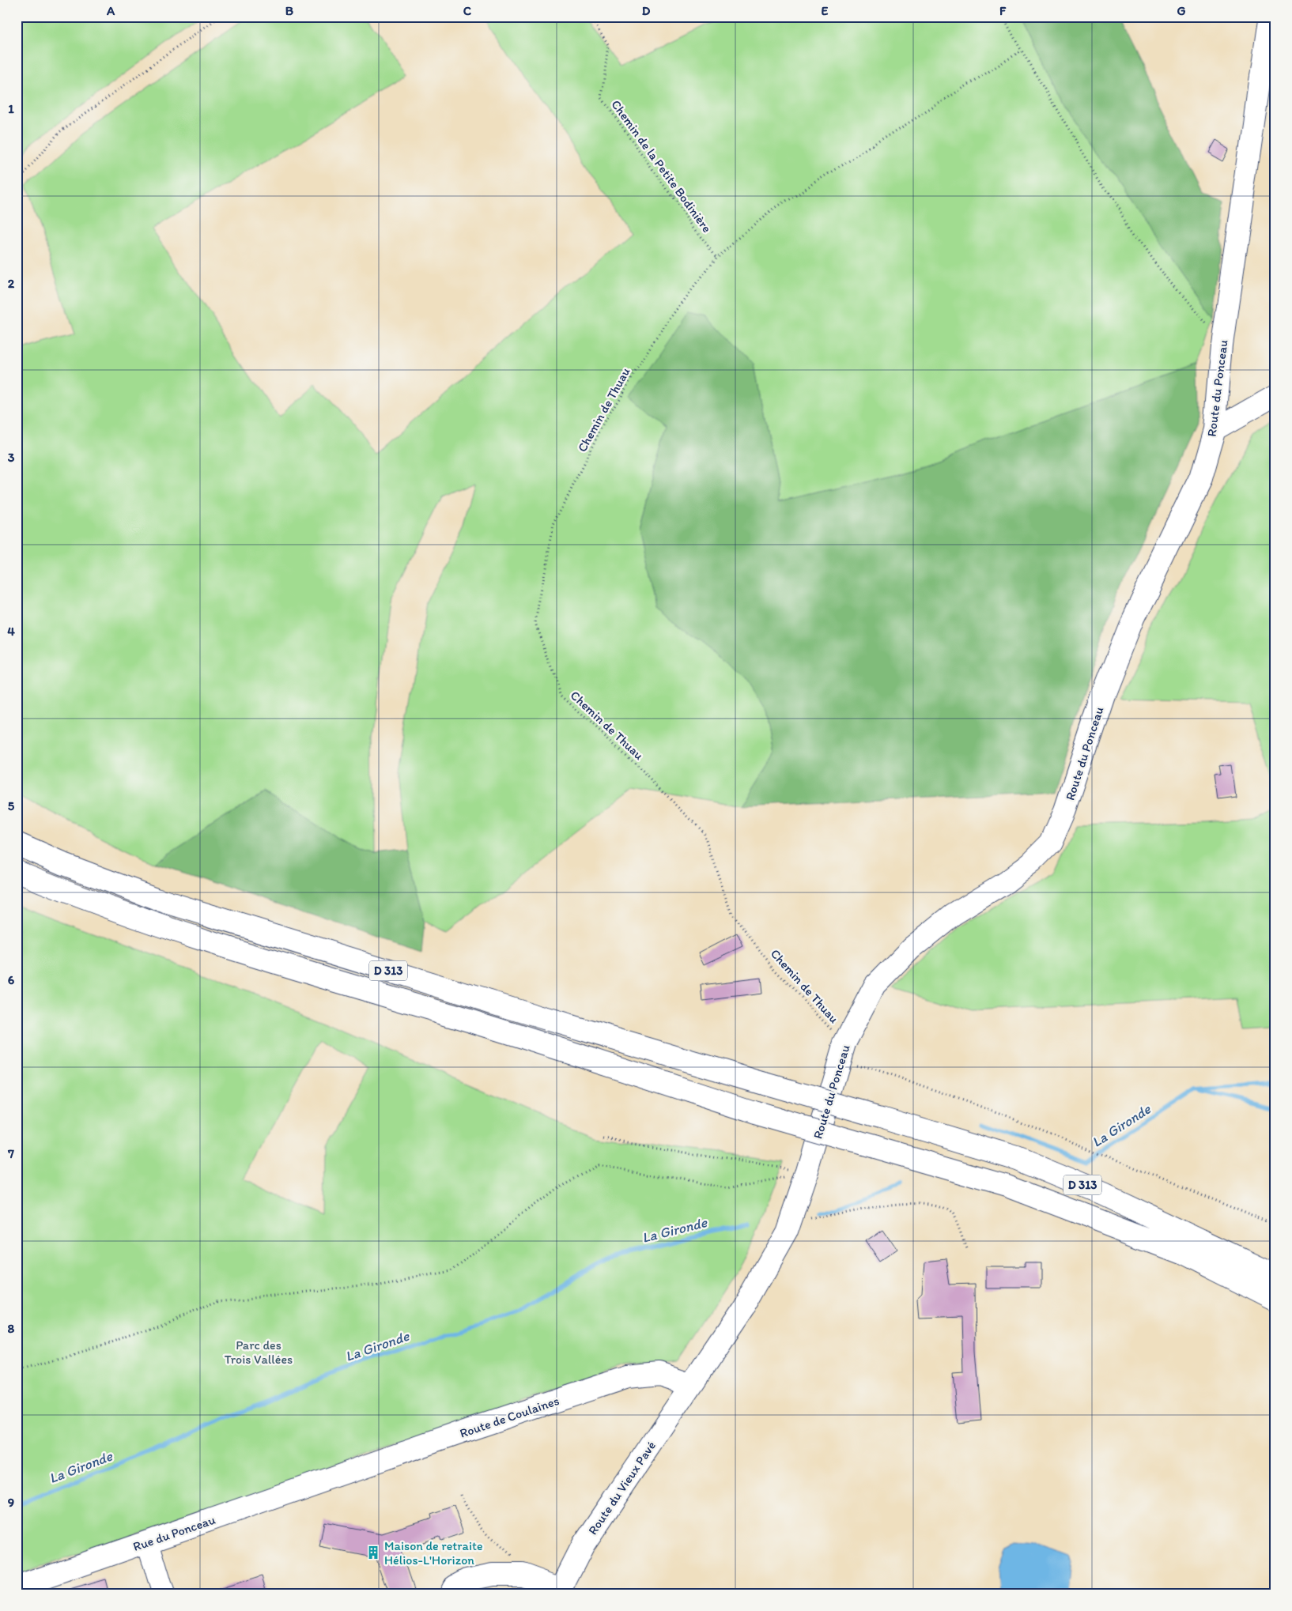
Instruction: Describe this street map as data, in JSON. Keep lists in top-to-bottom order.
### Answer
{
  "streets": {
    "main road": [
      "Route du Ponceau",
      "D 313",
      "Route de Coulaines",
      "Route du Vieux Pavé",
      "Rue du Ponceau"
    ],
    "path": ["Chemin de la Petite Bodinière", "Chemin de Thuau"]
  },
  "crossings": [
    ["Chemin de la Petite Bodinière", "Chemin de Thuau"],
    ["Route du Ponceau", "Chemin de Thuau"],
    ["Route du Ponceau", "Route de Coulaines"],
    ["Route du Ponceau", "Route du Vieux Pavé"],
    ["Route de Coulaines", "Route du Vieux Pavé"],
    ["Route de Coulaines", "Rue du Ponceau"]
  ],
  "water": ["La Gironde"],
  "parks": ["Parc des Trois Vallées"],
  "places": {
    "building": ["Maison de retraite Hélios-L'Horizon"]
  },
  "grid": {
    "columns": [
      "A",
      "B",
      "C",
      "D",
      "E",
      "F",
      "G"
    ],
    "rows": [
      "1",
      "2",
      "3",
      "4",
      "5",
      "6",
      "7",
      "8",
      "9"
    ]
  }
}
